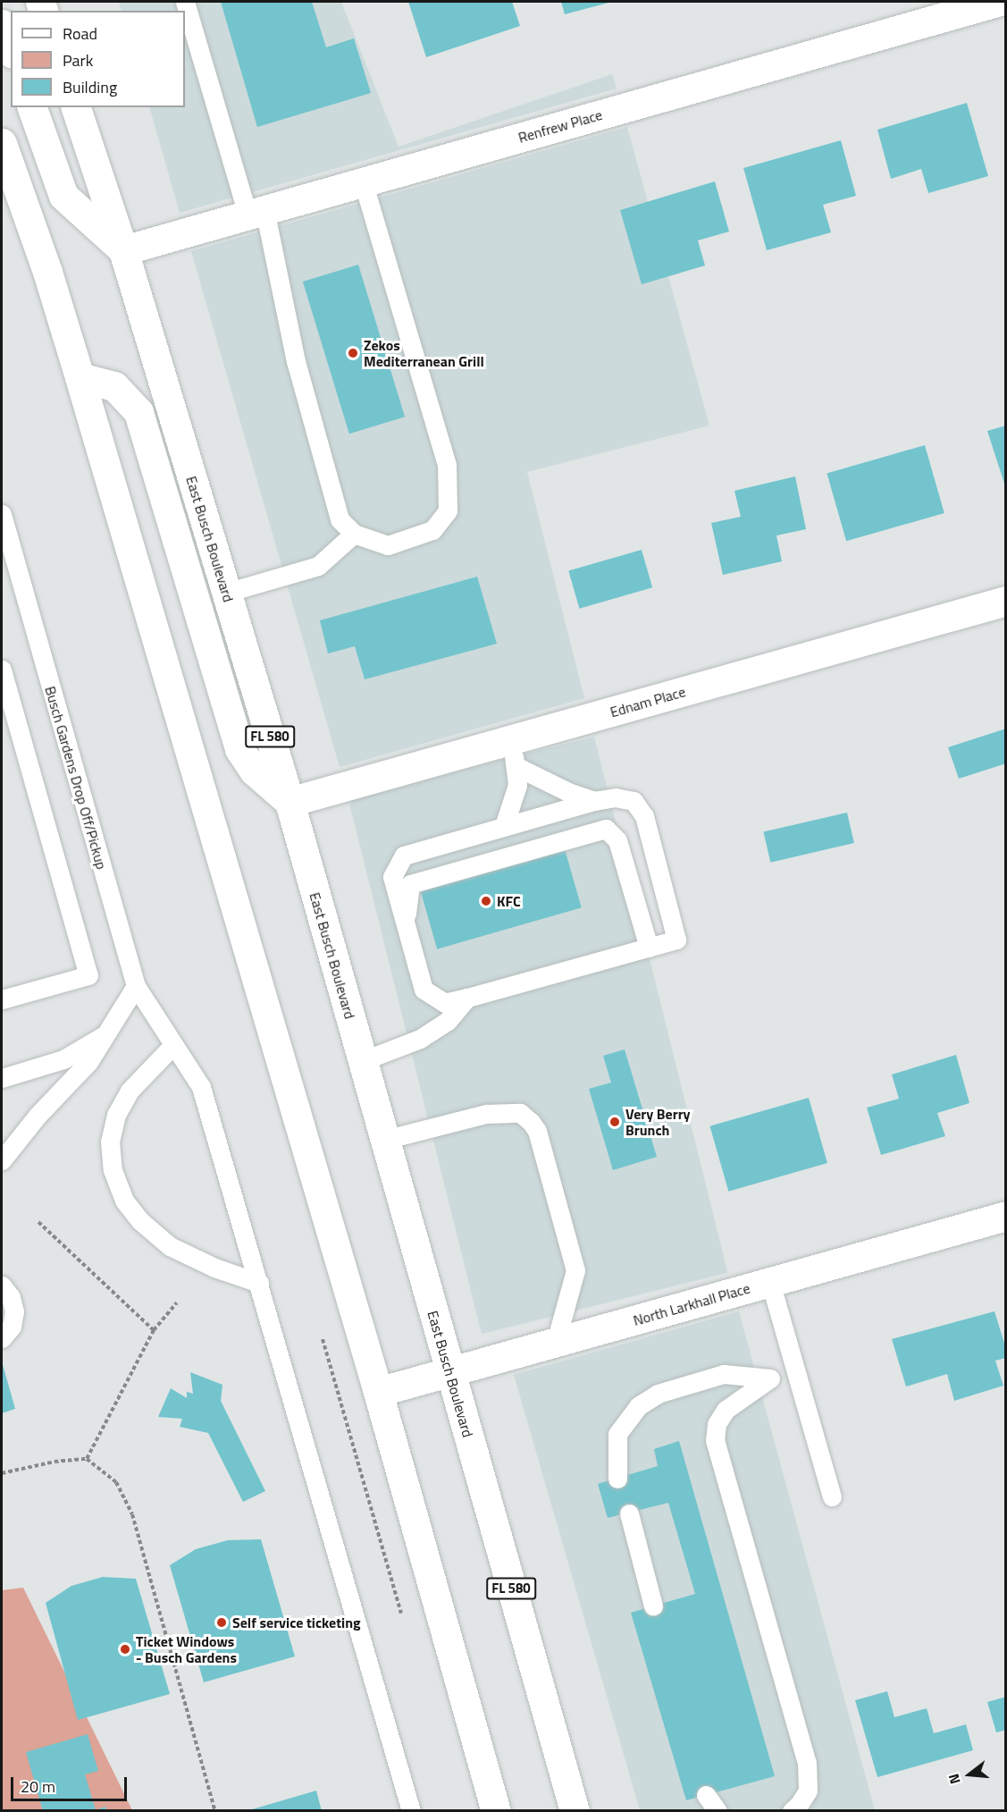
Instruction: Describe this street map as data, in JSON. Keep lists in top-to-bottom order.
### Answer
{
  "streets": {
    "main road": [
      "Renfrew Place",
      "East Busch Boulevard",
      "Ednam Place",
      "FL 580",
      "North Larkhall Place"
    ],
    "lane": ["Busch Gardens Drop Off/Pickup"]
  },
  "crossings": [
    ["Renfrew Place", "East Busch Boulevard"],
    ["East Busch Boulevard", "Ednam Place"],
    ["East Busch Boulevard", "North Larkhall Place"]
  ],
  "places": [
    "Zekos Mediterranean Grill",
    "KFC",
    "Very Berry Brunch",
    "Self service ticketing",
    "Ticket Windows - Busch Gardens"
  ],
  "legend": ["Road", "Park", "Building"],
  "scale_bar": "20 m",
  "north": "left"
}
